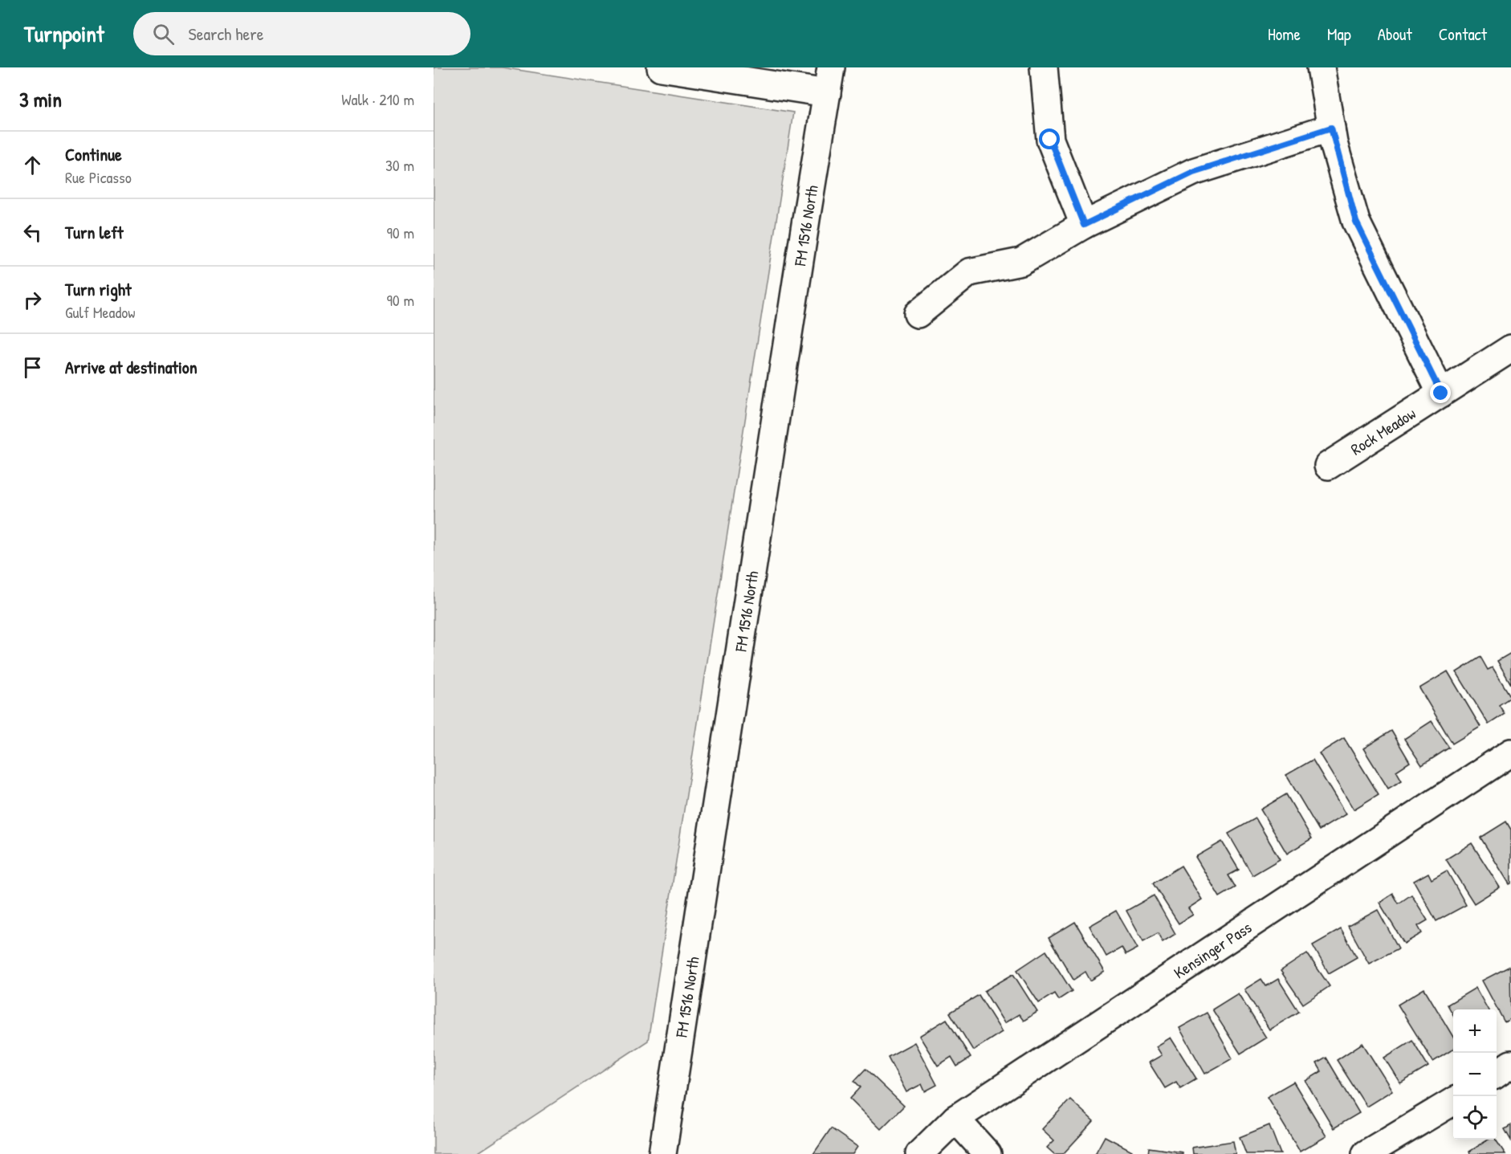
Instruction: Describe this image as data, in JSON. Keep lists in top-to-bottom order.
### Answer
{
  "streets": {
    "street": ["FM 1516 North", "Rock Meadow", "Kensinger Pass"]
  },
  "page": {
    "header": "Turnpoint",
    "search": "Search here",
    "nav": [
      "Home",
      "Map",
      "About",
      "Contact"
    ],
    "heading": ["3 min", "Walk · 210 m"],
    "list": [
      ["Continue", "Rue Picasso", "30 m"],
      ["Turn left", "90 m"],
      ["Turn right", "Gulf Meadow", "90 m"],
      "Arrive at destination"
    ],
    "map_buttons": ["+", "−"]
  }
}
